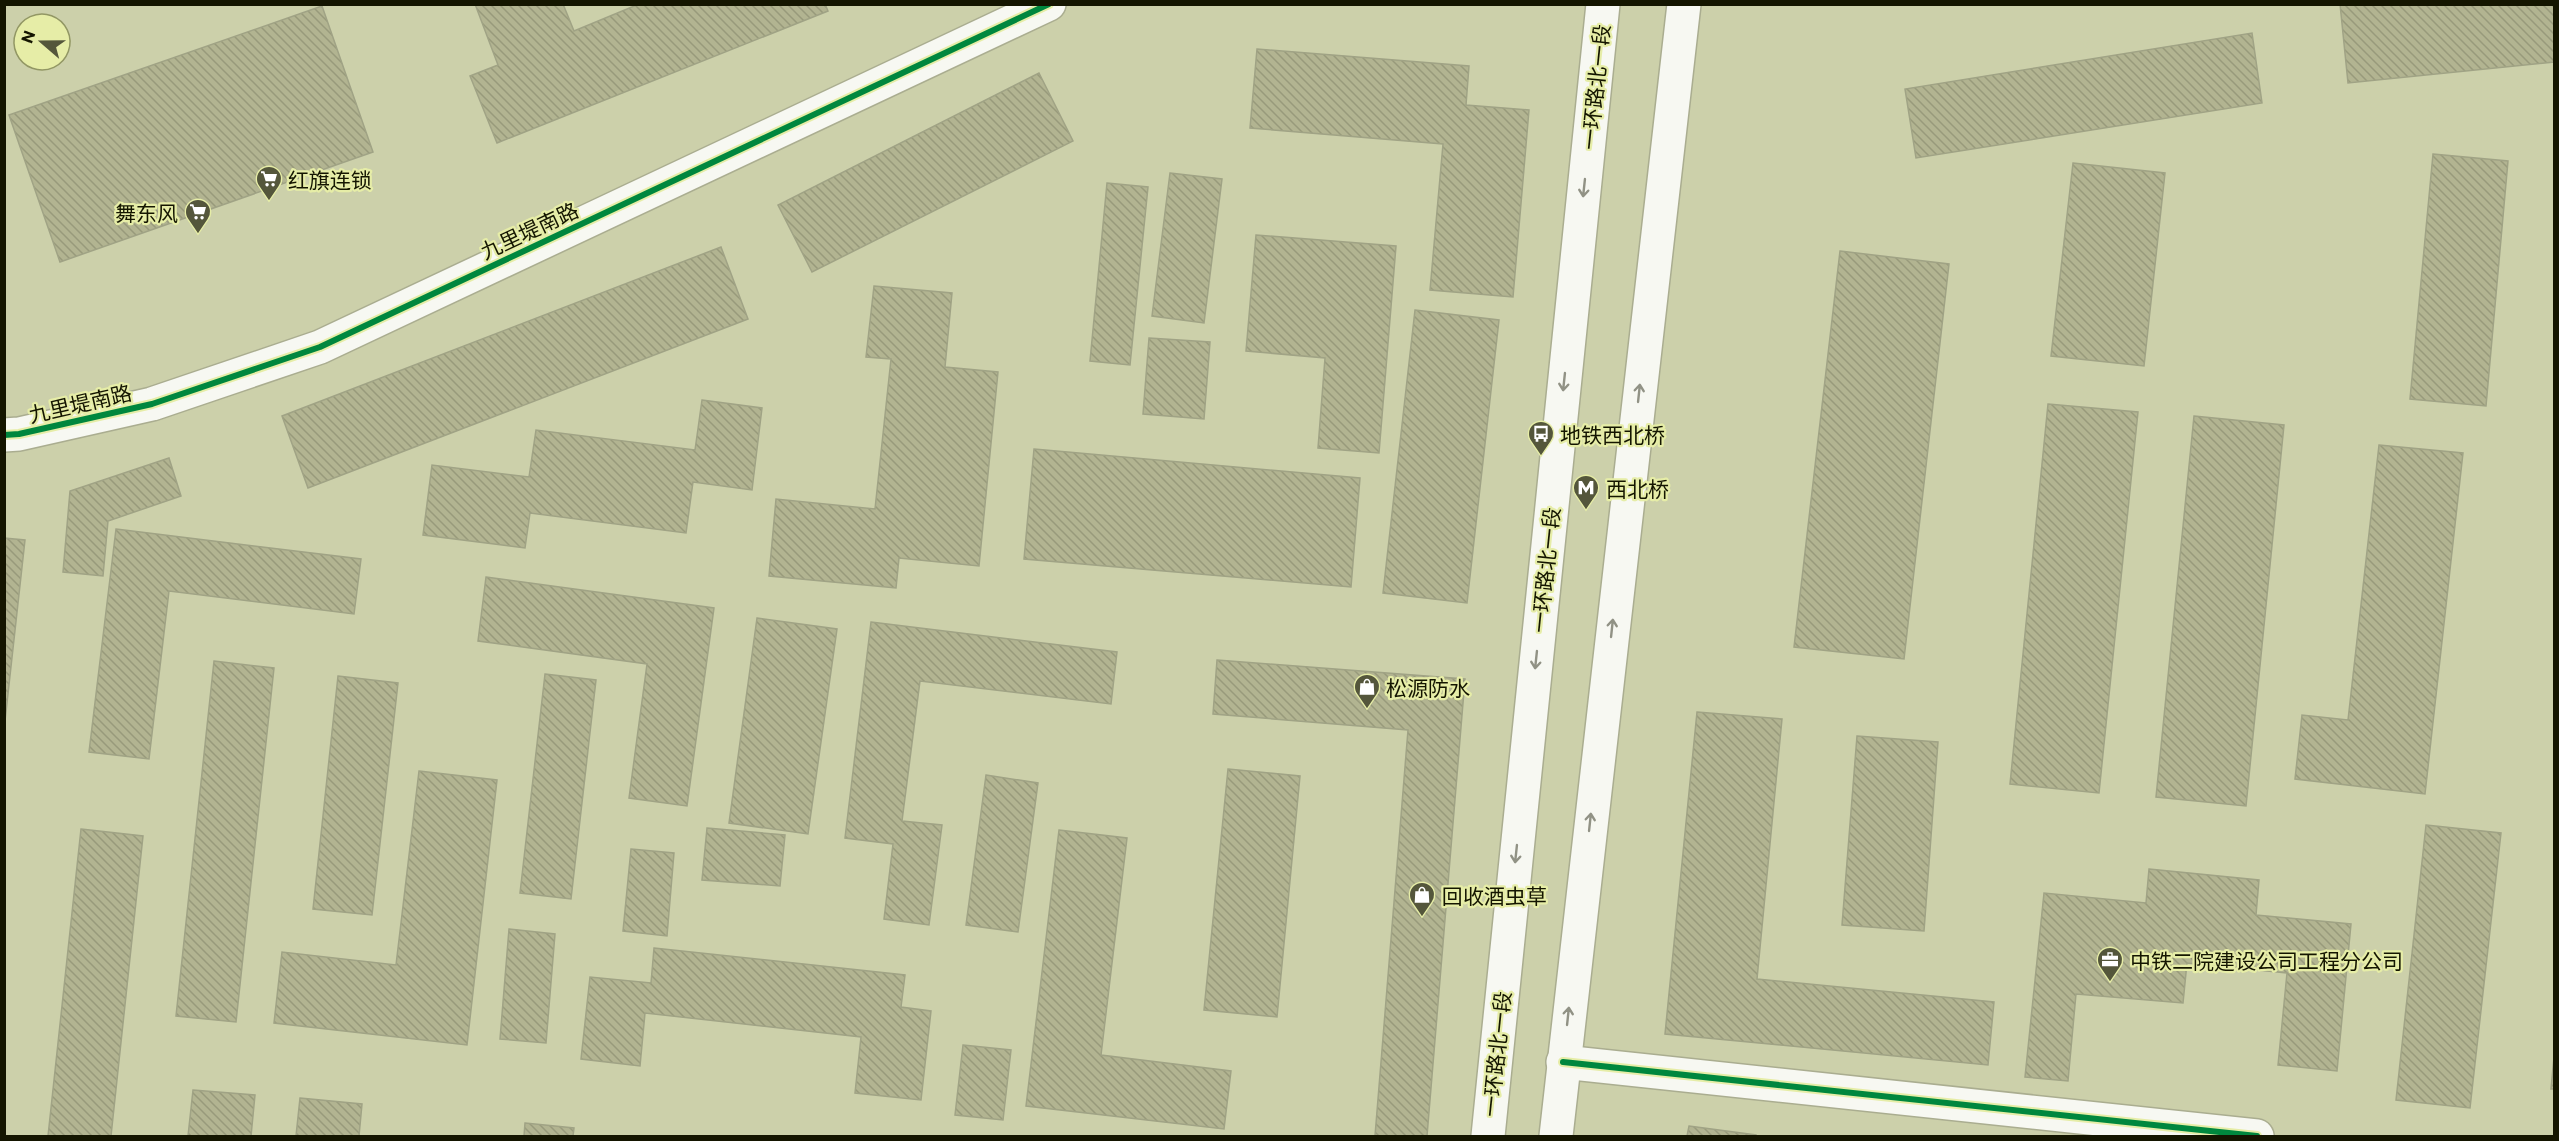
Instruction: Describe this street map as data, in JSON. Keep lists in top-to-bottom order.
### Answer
{
  "streets": {
    "main road": ["一环路北一段", "九里堤南路"]
  },
  "places": {
    "supermarket": ["红旗连锁", "舞东风"],
    "bus stop": ["地铁西北桥"],
    "metro station": ["西北桥"],
    "shop": ["松源防水", "回收酒虫草"],
    "office": ["中铁二院建设公司工程分公司"]
  },
  "north": "left"
}
